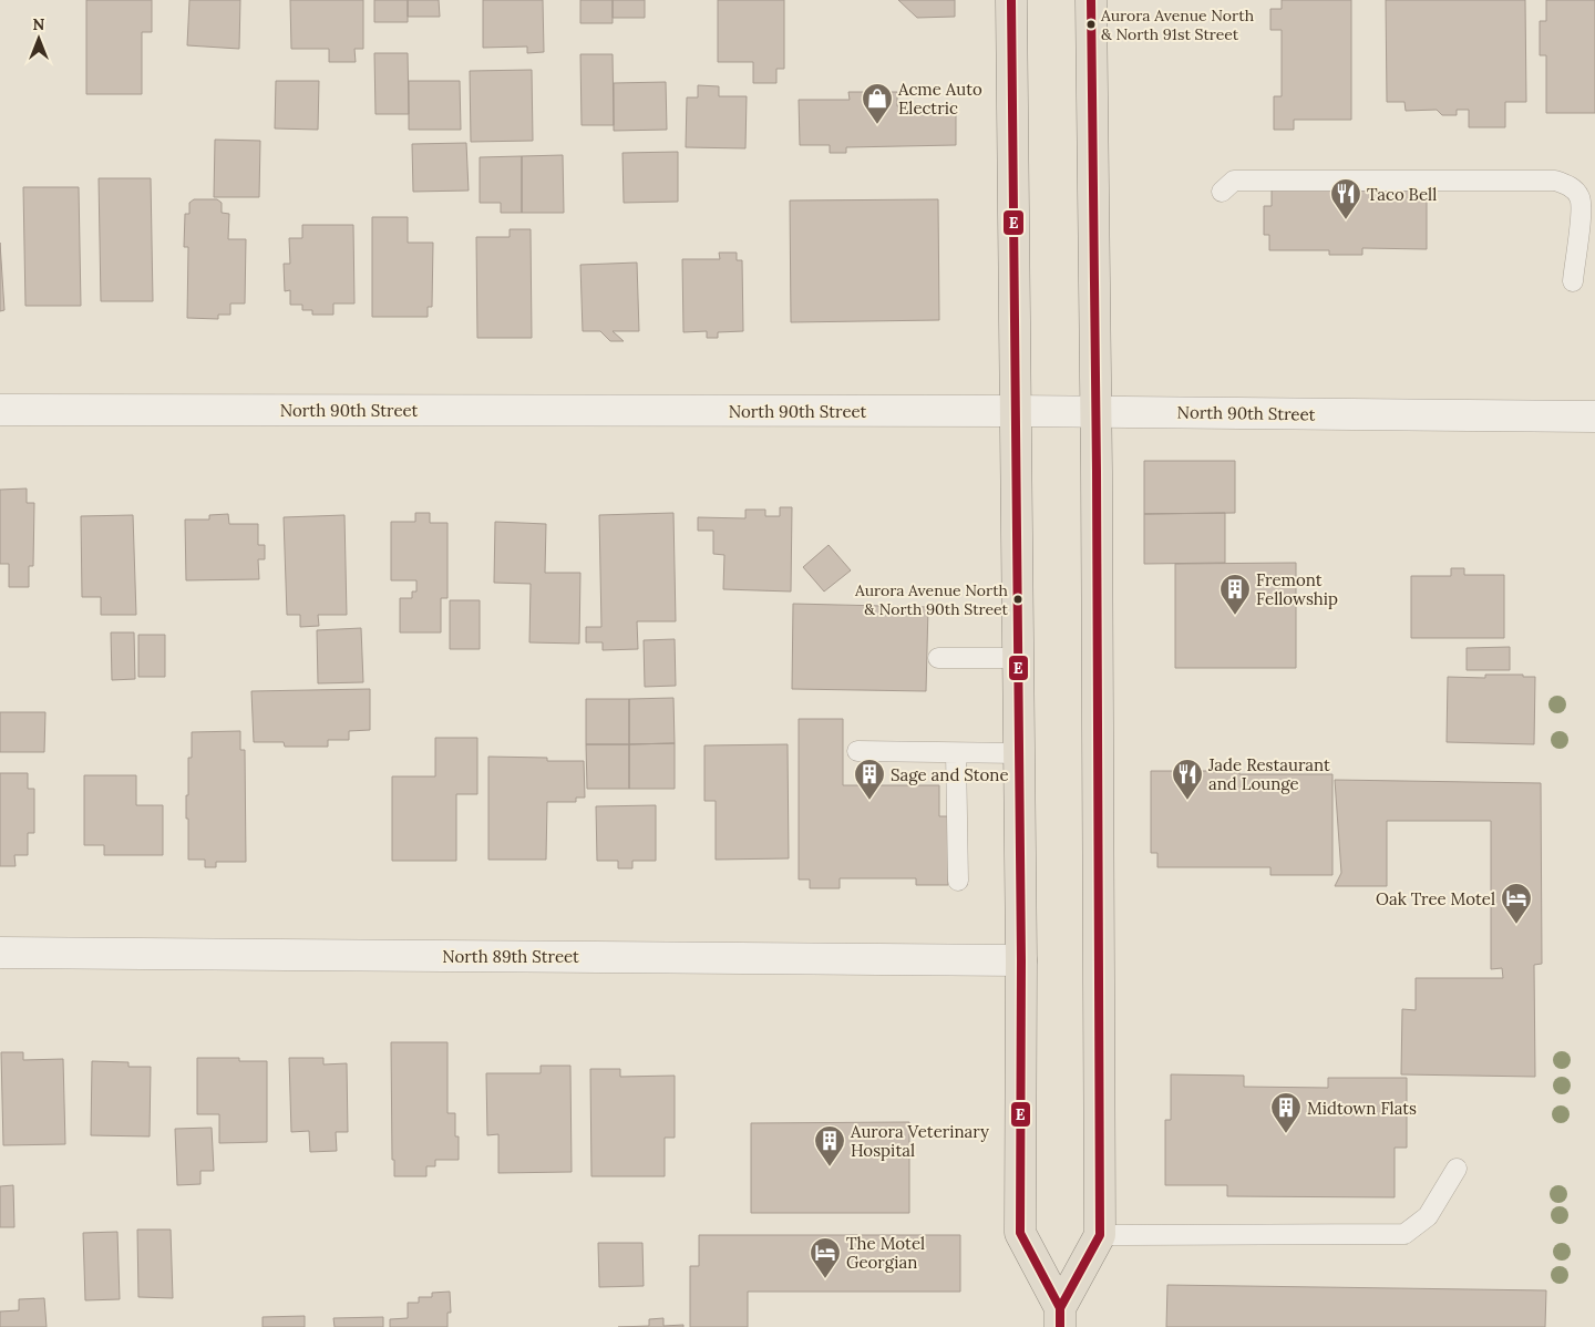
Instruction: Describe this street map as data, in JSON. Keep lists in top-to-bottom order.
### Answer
{
  "streets": {
    "street": ["North 90th Street", "North 89th Street"]
  },
  "places": {
    "other": ["Aurora Avenue North & North 91st Street", "Aurora Avenue North & North 90th Street"],
    "shop": ["Acme Auto Electric"],
    "restaurant": ["Taco Bell", "Jade Restaurant and Lounge"],
    "building": [
      "Fremont Fellowship",
      "Sage and Stone",
      "Midtown Flats",
      "Aurora Veterinary Hospital"
    ],
    "hotel": ["Oak Tree Motel", "The Motel Georgian"]
  },
  "lines": ["transit line E"],
  "north": "top"
}
